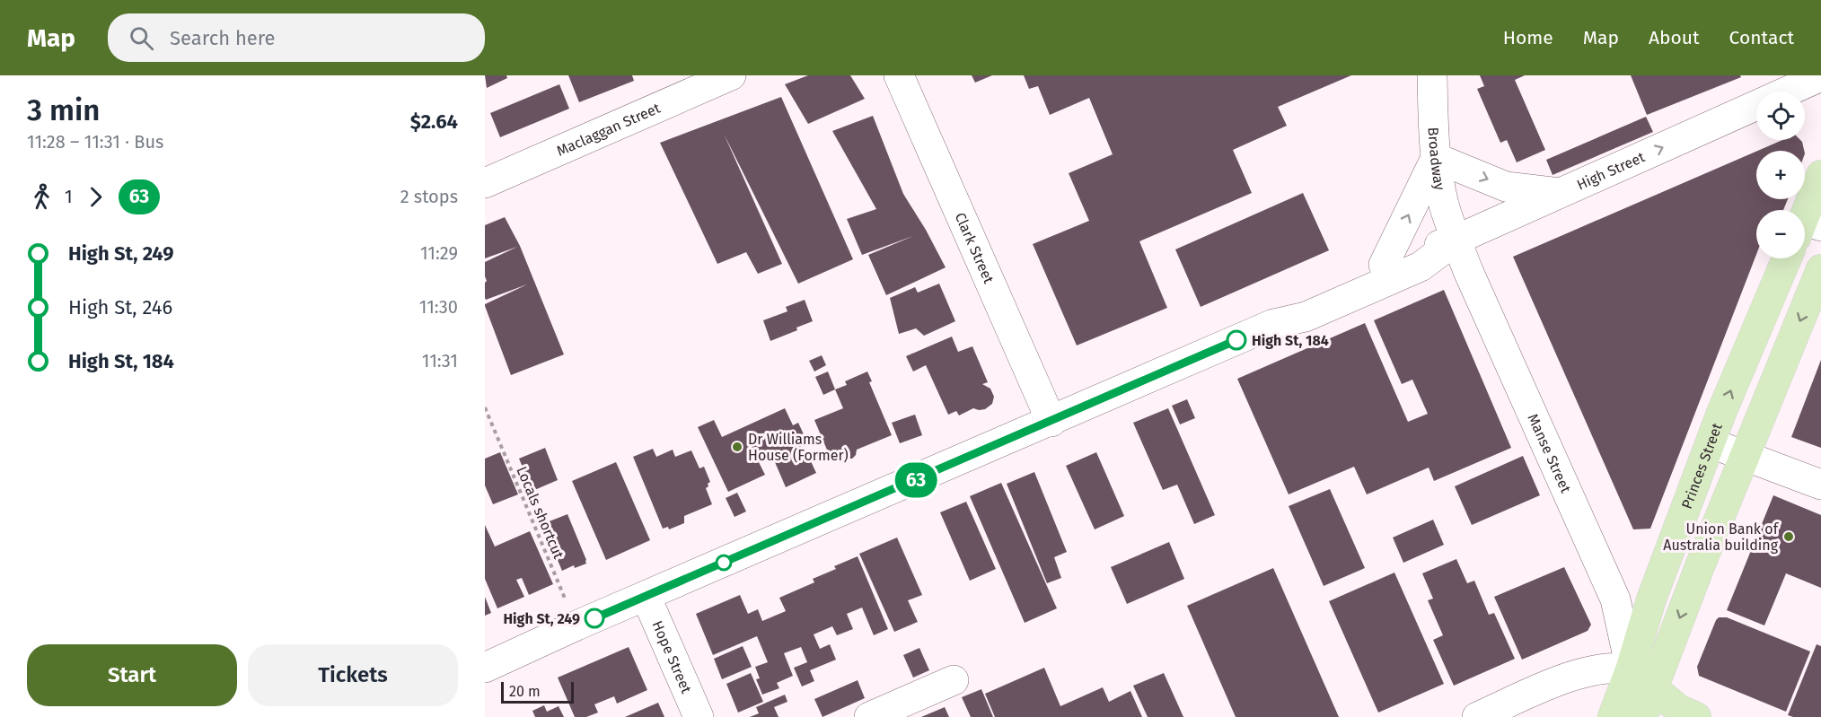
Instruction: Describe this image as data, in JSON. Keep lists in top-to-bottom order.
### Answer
{
  "streets": {
    "main road": ["Princes Street"],
    "street": [
      "Maclaggan Street",
      "Broadway",
      "High Street",
      "Clark Street",
      "Manse Street",
      "Hope Street"
    ],
    "path": ["Locals shortcut"]
  },
  "crossings": [
    ["Broadway", "High Street"],
    ["Broadway", "Manse Street"],
    ["High Street", "Clark Street"],
    ["High Street", "Manse Street"],
    ["High Street", "Locals shortcut"],
    ["High Street", "Hope Street"],
    ["Manse Street", "Princes Street"]
  ],
  "places": [
    "High St, 184",
    "Dr Williams House (Former)",
    "Union Bank of Australia building",
    "High St, 249"
  ],
  "lines": ["bus line 63"],
  "scale_bar": "20 m",
  "page": {
    "header": "Map",
    "search": "Search here",
    "nav": [
      "Home",
      "Map",
      "About",
      "Contact"
    ],
    "heading": ["3 min", "11:28 – 11:31 · Bus", "$2.64"],
    "on_map": "63",
    "map_buttons": ["+", "−"],
    "legs": ["1", "63", "2 stops"],
    "list": [
      {
        "name": "High St, 249",
        "value": "11:29"
      },
      {
        "name": "High St, 246",
        "value": "11:30"
      },
      {
        "name": "High St, 184",
        "value": "11:31"
      }
    ],
    "buttons": ["Start", "Tickets"],
    "scale": "20 m"
  }
}
